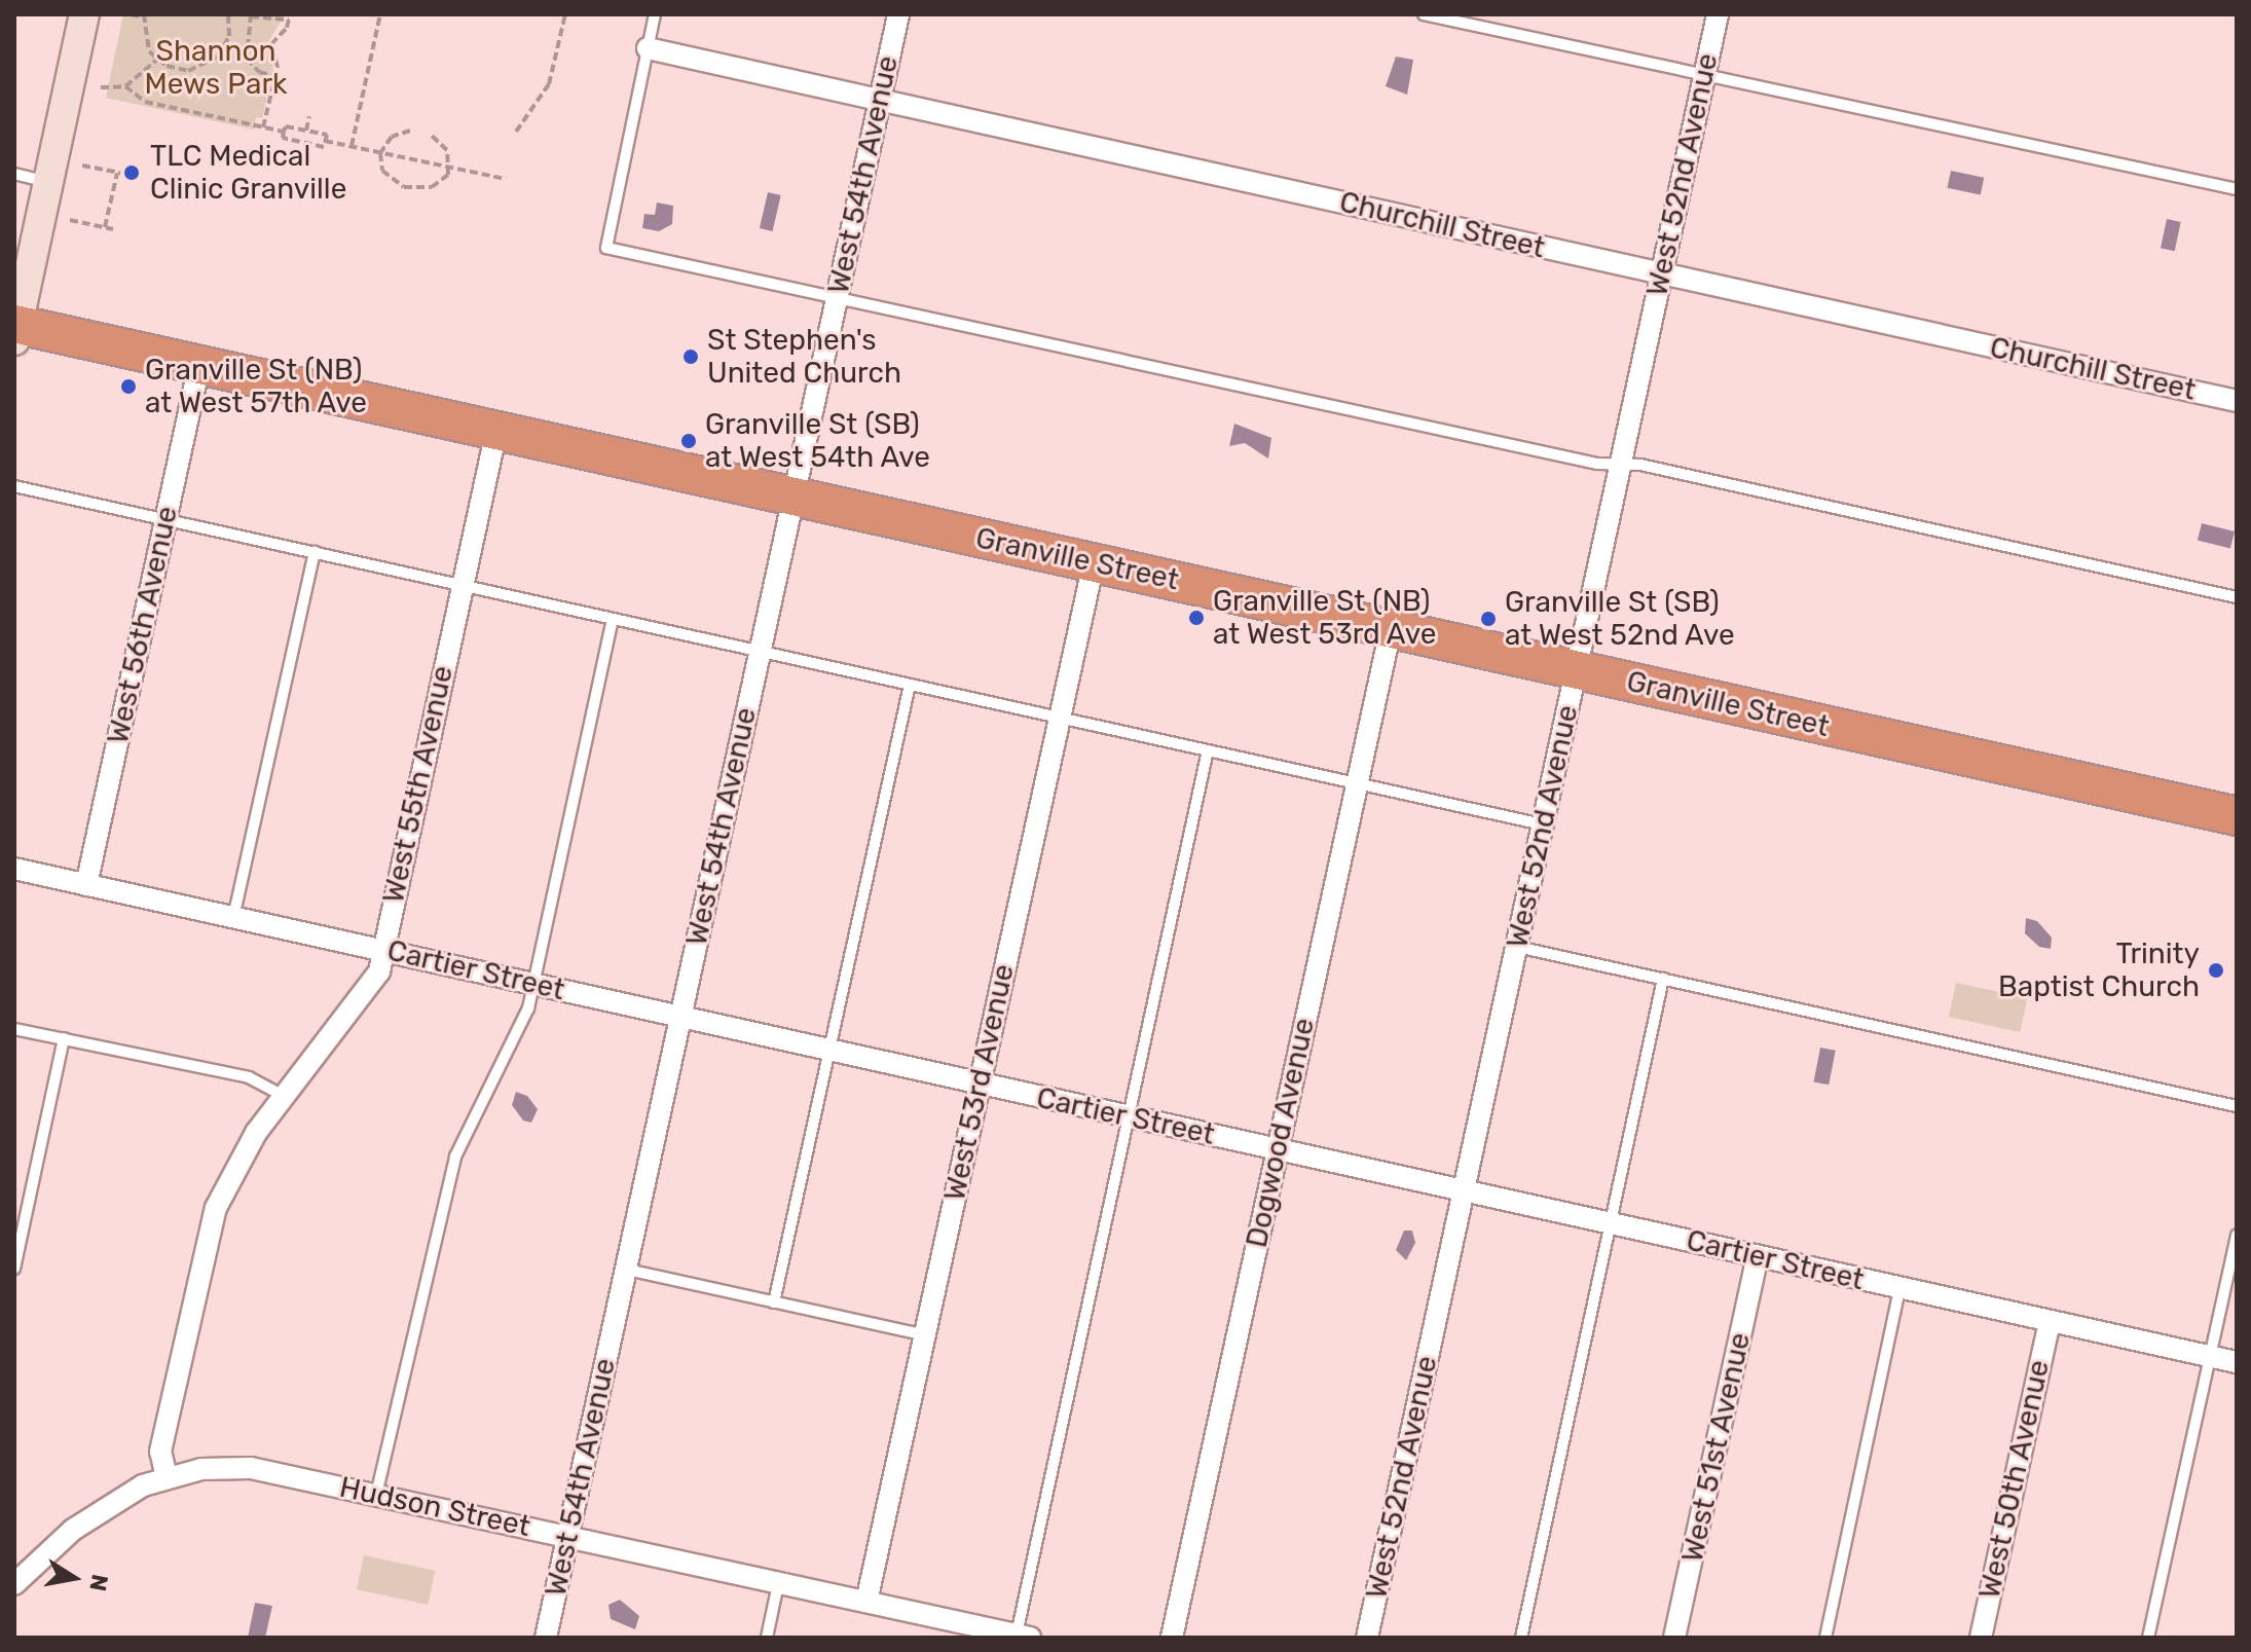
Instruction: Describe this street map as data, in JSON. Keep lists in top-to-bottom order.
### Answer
{
  "streets": {
    "highway": ["Granville Street"],
    "street": [
      "West 54th Avenue",
      "West 52nd Avenue",
      "Churchill Street",
      "West 56th Avenue",
      "West 55th Avenue",
      "Cartier Street",
      "West 53rd Avenue",
      "Dogwood Avenue",
      "West 51st Avenue",
      "West 50th Avenue",
      "Hudson Street"
    ]
  },
  "crossings": [
    ["West 54th Avenue", "Churchill Street"],
    ["West 54th Avenue", "Granville Street"],
    ["West 54th Avenue", "Cartier Street"],
    ["West 54th Avenue", "Hudson Street"],
    ["West 52nd Avenue", "Churchill Street"],
    ["West 52nd Avenue", "Granville Street"],
    ["West 52nd Avenue", "Cartier Street"],
    ["Granville Street", "West 56th Avenue"],
    ["Granville Street", "West 55th Avenue"],
    ["Granville Street", "West 53rd Avenue"],
    ["Granville Street", "Dogwood Avenue"],
    ["West 56th Avenue", "Cartier Street"],
    ["West 55th Avenue", "Cartier Street"],
    ["West 55th Avenue", "Hudson Street"],
    ["Cartier Street", "West 53rd Avenue"],
    ["Cartier Street", "Dogwood Avenue"],
    ["Cartier Street", "West 51st Avenue"],
    ["Cartier Street", "West 50th Avenue"],
    ["West 53rd Avenue", "Hudson Street"]
  ],
  "parks": ["Shannon Mews Park"],
  "places": [
    "TLC Medical Clinic Granville",
    "St Stephen's United Church",
    "Granville St (NB) at West 57th Ave",
    "Granville St (SB) at West 54th Ave",
    "Granville St (NB) at West 53rd Ave",
    "Granville St (SB) at West 52nd Ave",
    "Trinity Baptist Church"
  ],
  "north": "right"
}
